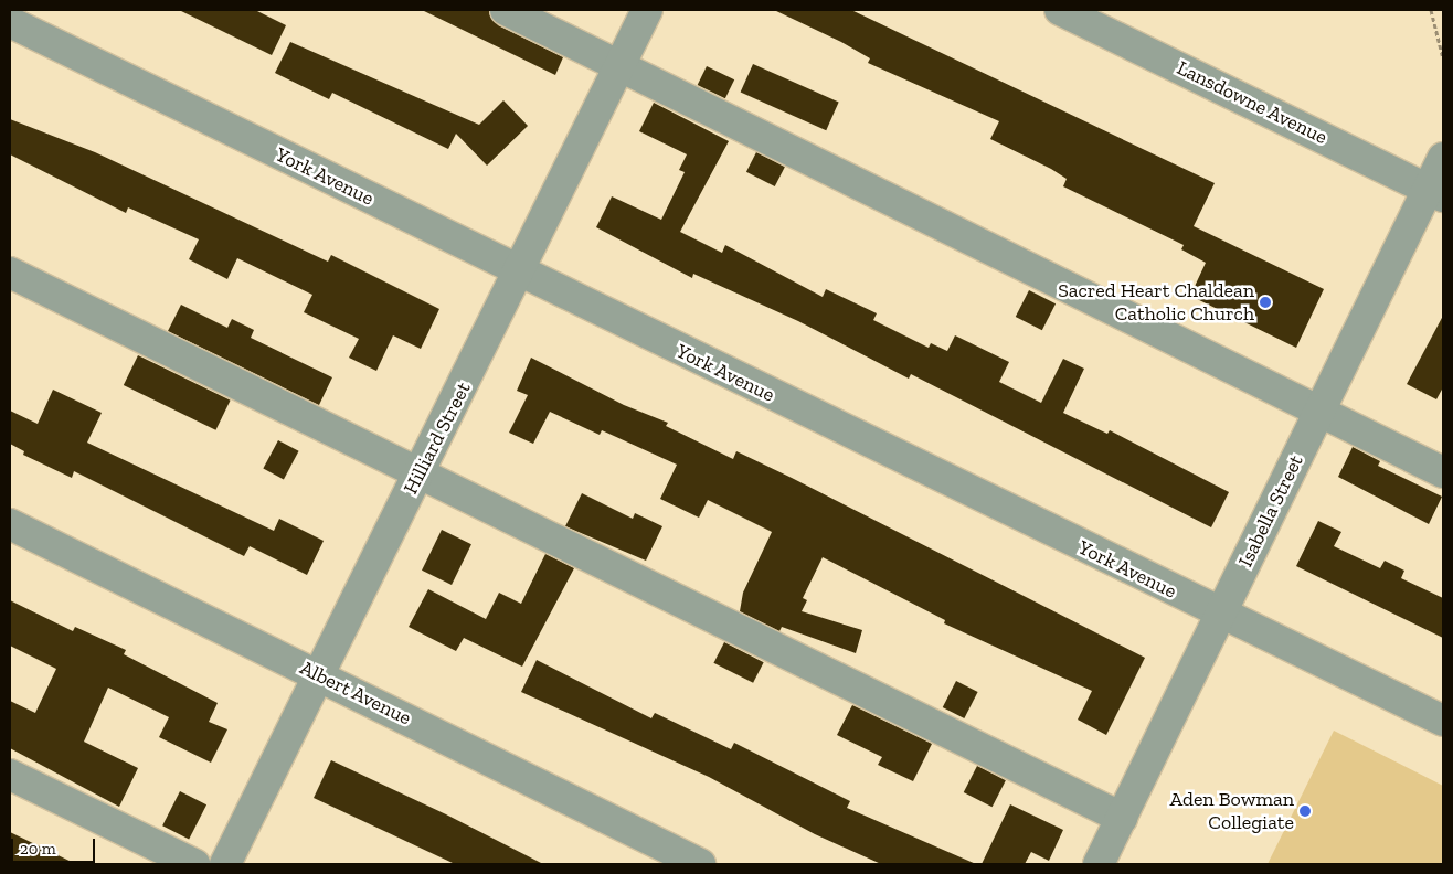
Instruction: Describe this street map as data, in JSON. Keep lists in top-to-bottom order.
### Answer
{
  "streets": {
    "street": [
      "Lansdowne Avenue",
      "York Avenue",
      "Hilliard Street",
      "Isabella Street",
      "Albert Avenue"
    ]
  },
  "crossings": [
    ["Lansdowne Avenue", "Isabella Street"],
    ["York Avenue", "Hilliard Street"],
    ["York Avenue", "Isabella Street"],
    ["Hilliard Street", "Albert Avenue"]
  ],
  "places": ["Sacred Heart Chaldean Catholic Church", "Aden Bowman Collegiate"],
  "scale_bar": "20 m"
}
